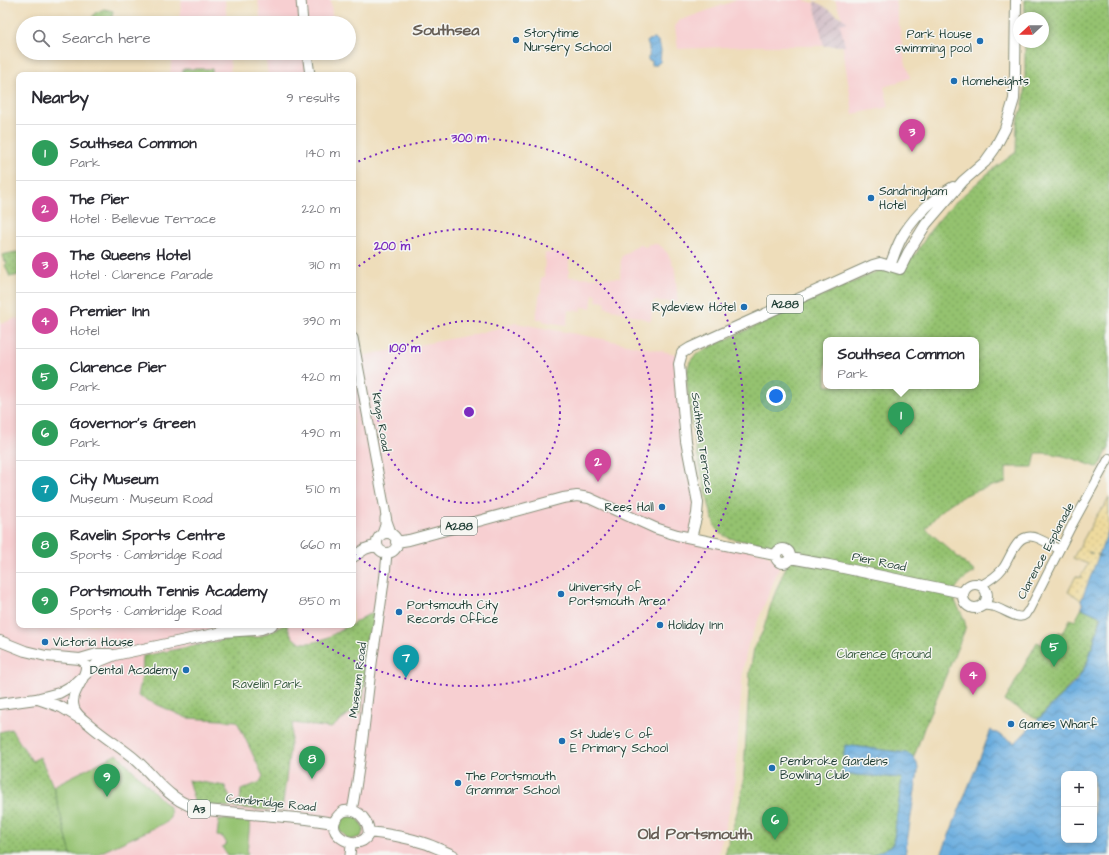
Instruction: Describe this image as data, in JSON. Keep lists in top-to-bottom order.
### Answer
{
  "streets": {
    "main road": [
      "A288",
      "Kings Road",
      "Southsea Terrace",
      "Pier Road",
      "Museum Road",
      "Cambridge Road",
      "A3"
    ],
    "street": ["Clarence Esplanade"]
  },
  "crossings": [
    ["A288", "Kings Road"],
    ["A288", "Southsea Terrace"],
    ["A288", "Pier Road"],
    ["A288", "Museum Road"],
    ["Kings Road", "Museum Road"],
    ["Southsea Terrace", "Pier Road"],
    ["Clarence Esplanade", "Pier Road"],
    ["Museum Road", "Cambridge Road"],
    ["Cambridge Road", "A3"]
  ],
  "districts": ["Southsea", "Old Portsmouth"],
  "parks": ["Clarence Ground", "Ravelin Park"],
  "places": [
    "Storytime Nursery School",
    "Park House swimming pool",
    "Homeheights",
    "Sandringham Hotel",
    "Rydeview Hotel",
    "Rees Hall",
    "University of Portsmouth Area",
    "Portsmouth City Records Office",
    "Holiday Inn",
    "Victoria House",
    "Dental Academy",
    "Games Wharf",
    "St Jude's C of E Primary School",
    "Pembroke Gardens Bowling Club",
    "The Portsmouth Grammar School"
  ],
  "north": "left",
  "page": {
    "search": "Search here",
    "heading": ["Nearby", "9 results"],
    "pins": [
      "3",
      "1",
      "2",
      "5",
      "7",
      "4",
      "8",
      "9",
      "6"
    ],
    "list": [
      {
        "mark": "1",
        "name": "Southsea Common",
        "note": "Park",
        "value": "140 m"
      },
      {
        "mark": "2",
        "name": "The Pier",
        "note": "Hotel · Bellevue Terrace",
        "value": "220 m"
      },
      {
        "mark": "3",
        "name": "The Queens Hotel",
        "note": "Hotel · Clarence Parade",
        "value": "310 m"
      },
      {
        "mark": "4",
        "name": "Premier Inn",
        "note": "Hotel",
        "value": "390 m"
      },
      {
        "mark": "5",
        "name": "Clarence Pier",
        "note": "Park",
        "value": "420 m"
      },
      {
        "mark": "6",
        "name": "Governor's Green",
        "note": "Park",
        "value": "490 m"
      },
      {
        "mark": "7",
        "name": "City Museum",
        "note": "Museum · Museum Road",
        "value": "510 m"
      },
      {
        "mark": "8",
        "name": "Ravelin Sports Centre",
        "note": "Sports · Cambridge Road",
        "value": "660 m"
      },
      {
        "mark": "9",
        "name": "Portsmouth Tennis Academy",
        "note": "Sports · Cambridge Road",
        "value": "850 m"
      }
    ],
    "popup": ["Southsea Common", "Park"],
    "map_buttons": ["+", "−"]
  },
  "rings": ["300 m", "200 m", "100 m"]
}
